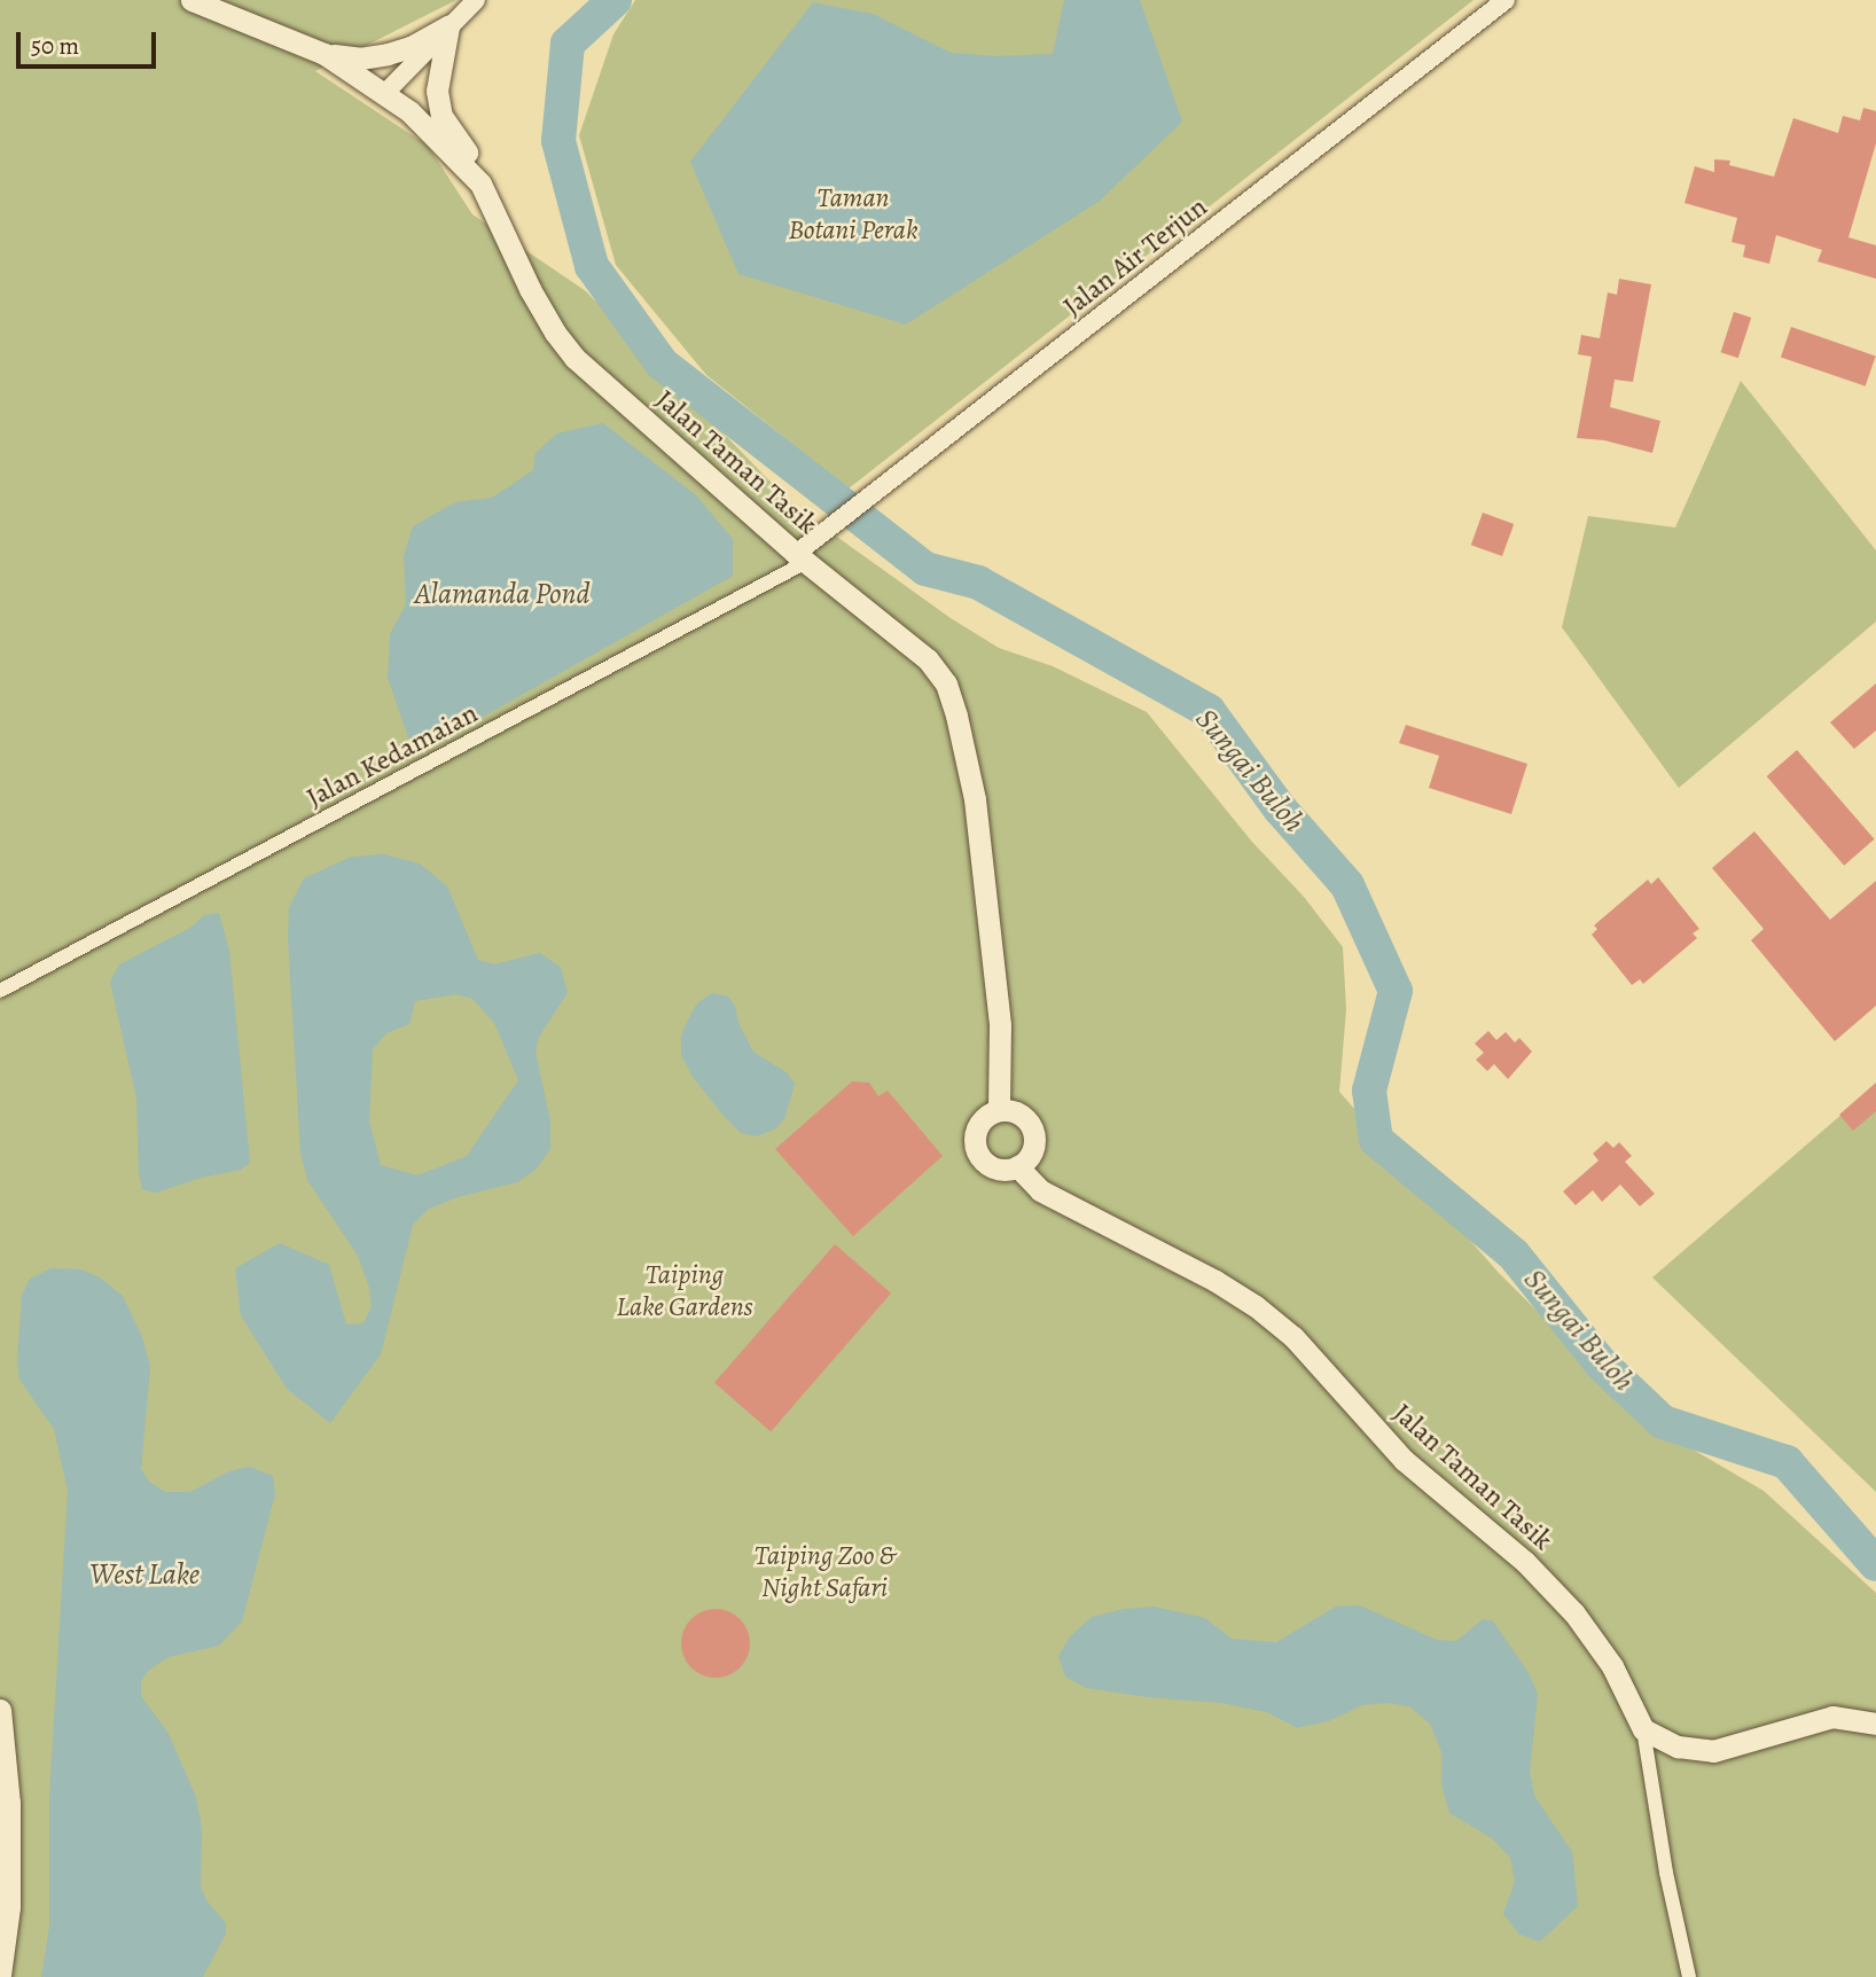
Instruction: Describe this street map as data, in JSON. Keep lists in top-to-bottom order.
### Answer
{
  "streets": {
    "street": ["Jalan Air Terjun", "Jalan Taman Tasik", "Jalan Kedamaian"]
  },
  "crossings": [
    ["Jalan Air Terjun", "Jalan Taman Tasik"],
    ["Jalan Air Terjun", "Jalan Kedamaian"],
    ["Jalan Taman Tasik", "Jalan Kedamaian"]
  ],
  "water": ["Alamanda Pond", "Sungai Buloh", "West Lake"],
  "parks": ["Taman Botani Perak", "Taiping Lake Gardens", "Taiping Zoo & Night Safari"],
  "scale_bar": "50 m"
}
